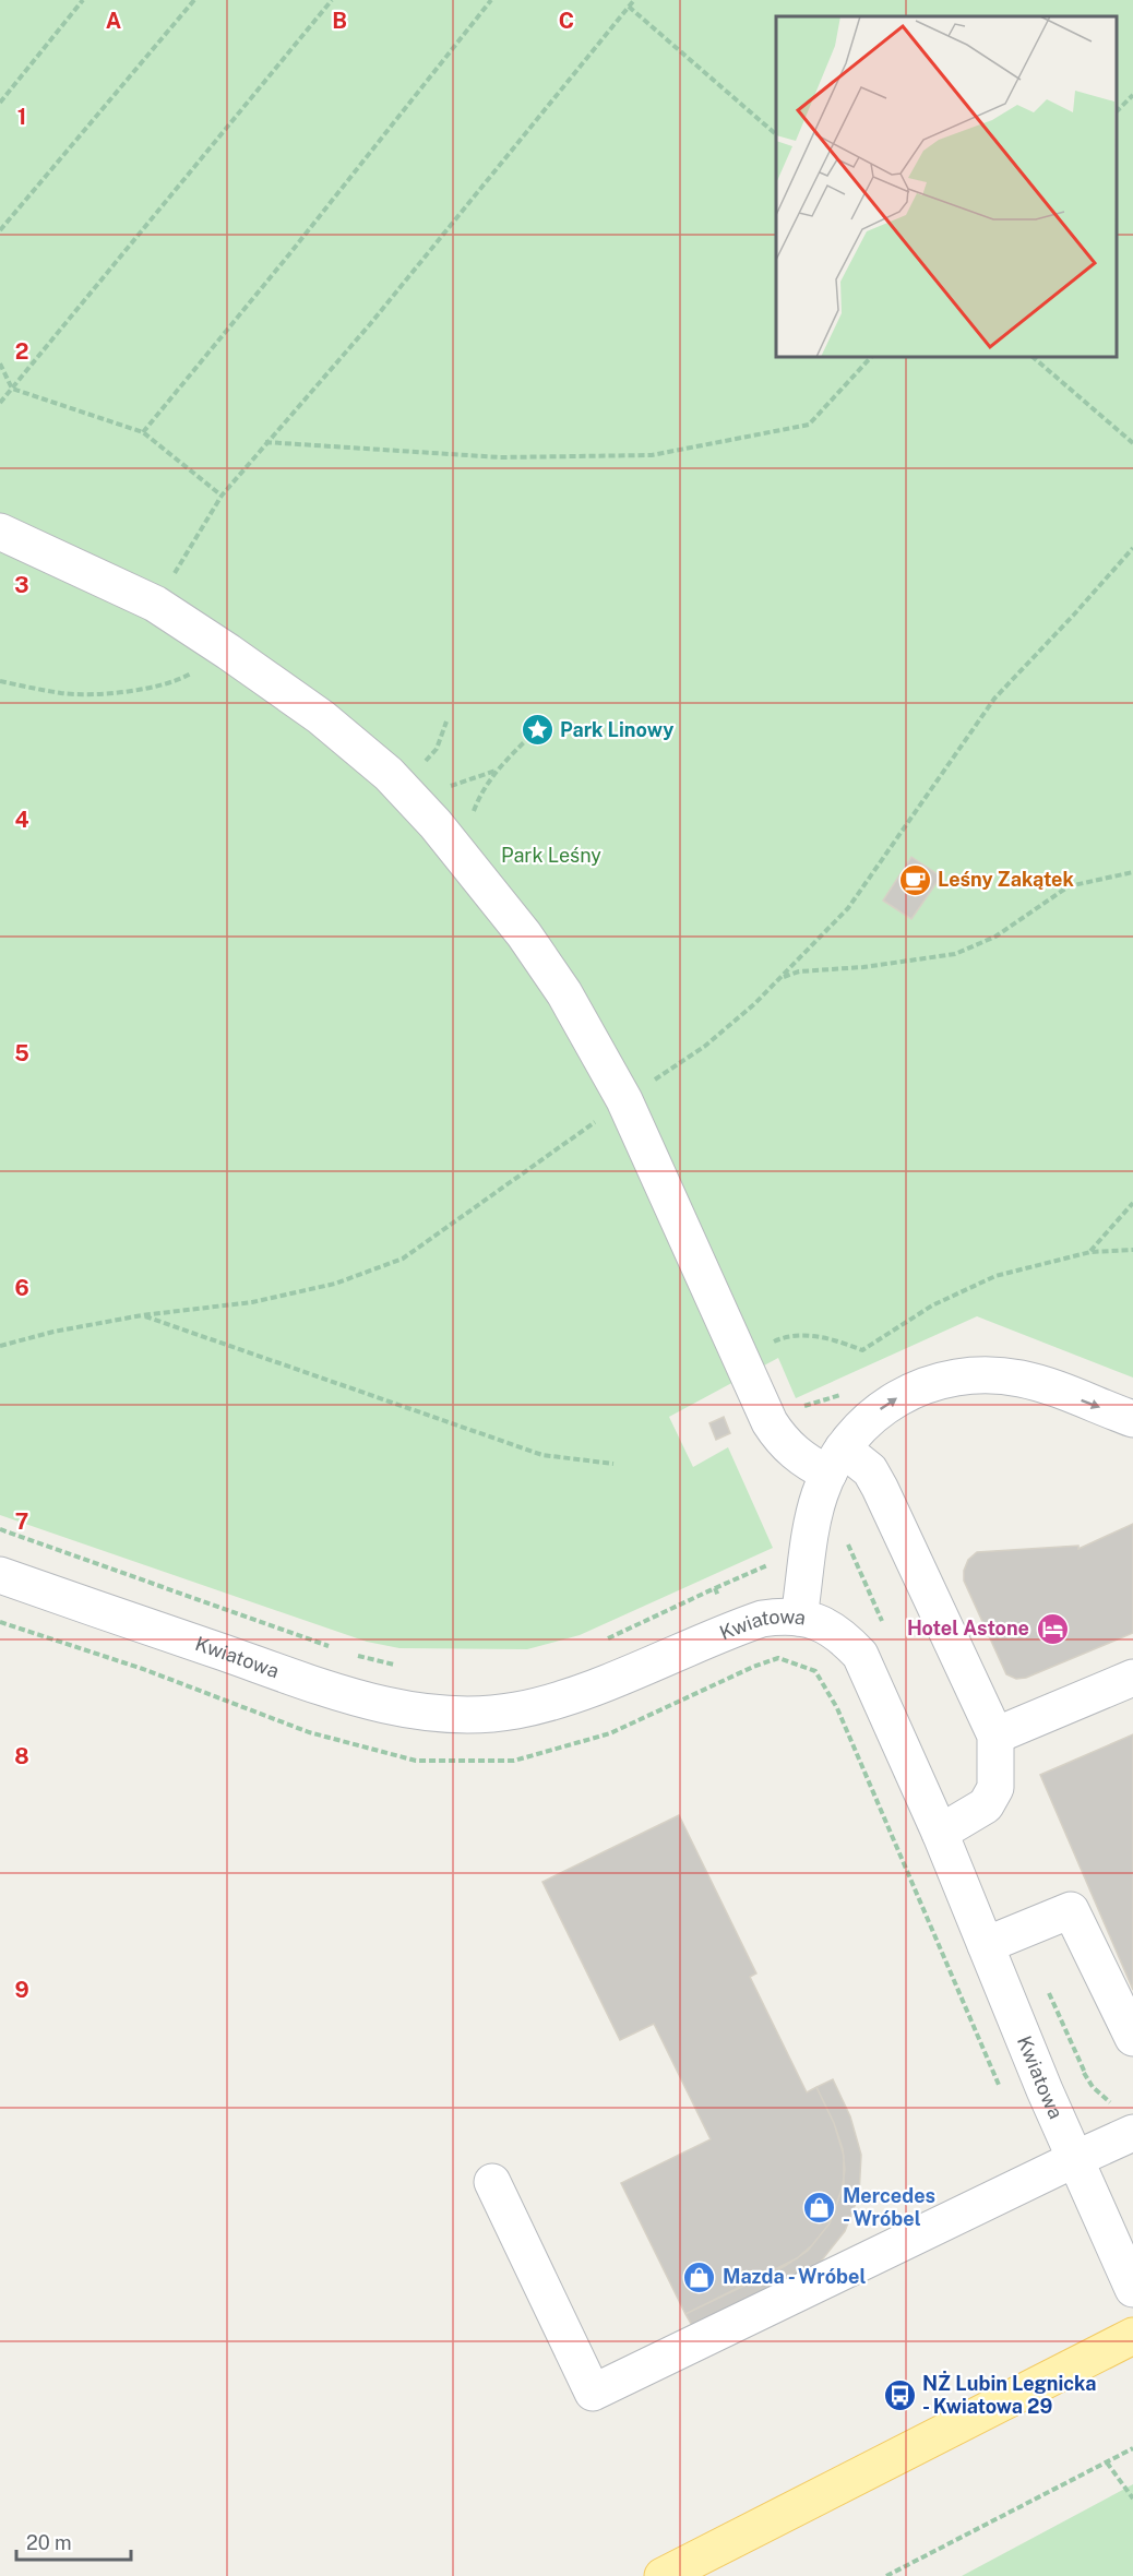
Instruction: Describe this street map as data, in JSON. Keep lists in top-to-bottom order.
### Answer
{
  "streets": {
    "street": ["Kwiatowa"]
  },
  "parks": ["Park Leśny"],
  "places": {
    "place": ["Park Linowy"],
    "cafe": ["Leśny Zakątek"],
    "hotel": ["Hotel Astone"],
    "shop": ["Mercedes - Wróbel", "Mazda - Wróbel"],
    "bus stop": ["NŻ Lubin Legnicka - Kwiatowa 29"]
  },
  "scale_bar": "20 m",
  "grid": {
    "columns": ["A", "B", "C"],
    "rows": [
      "1",
      "2",
      "3",
      "4",
      "5",
      "6",
      "7",
      "8",
      "9"
    ]
  }
}
